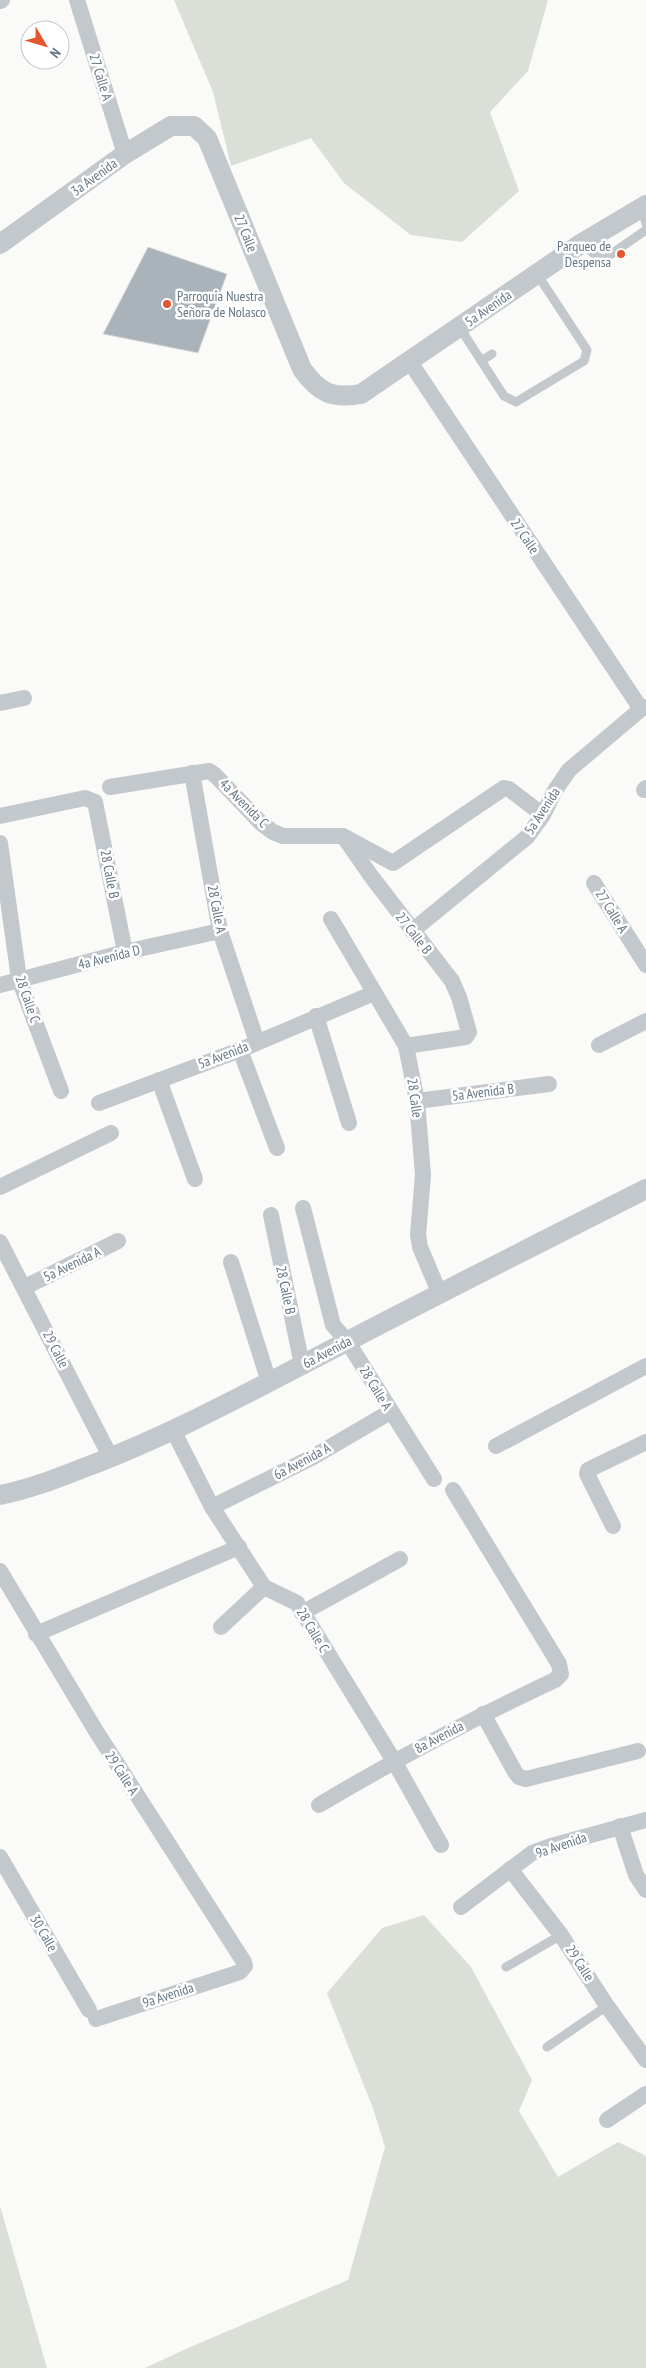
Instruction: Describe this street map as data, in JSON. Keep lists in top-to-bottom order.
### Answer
{
  "streets": {
    "street": [
      "27 Calle A",
      "3a Avenida",
      "27 Calle",
      "5a Avenida",
      "4a Avenida C",
      "28 Calle B",
      "28 Calle A",
      "27 Calle B",
      "4a Avenida D",
      "28 Calle C",
      "5a Avenida B",
      "28 Calle",
      "5a Avenida A",
      "29 Calle",
      "6a Avenida",
      "6a Avenida A",
      "8a Avenida",
      "29 Calle A",
      "9a Avenida",
      "30 Calle"
    ]
  },
  "crossings": [
    ["27 Calle A", "3a Avenida"],
    ["3a Avenida", "27 Calle"],
    ["27 Calle", "5a Avenida"],
    ["5a Avenida", "4a Avenida C"],
    ["5a Avenida", "28 Calle A"],
    ["5a Avenida", "27 Calle B"],
    ["5a Avenida", "28 Calle"],
    ["4a Avenida C", "28 Calle A"],
    ["4a Avenida C", "27 Calle B"],
    ["28 Calle B", "4a Avenida D"],
    ["28 Calle B", "6a Avenida"],
    ["28 Calle A", "4a Avenida D"],
    ["28 Calle A", "6a Avenida"],
    ["28 Calle A", "6a Avenida A"],
    ["27 Calle B", "28 Calle"],
    ["4a Avenida D", "28 Calle C"],
    ["28 Calle C", "8a Avenida"],
    ["5a Avenida B", "28 Calle"],
    ["28 Calle", "6a Avenida"],
    ["5a Avenida A", "29 Calle"],
    ["29 Calle", "6a Avenida"],
    ["29 Calle", "9a Avenida"],
    ["29 Calle A", "9a Avenida"],
    ["9a Avenida", "30 Calle"]
  ],
  "places": ["Parqueo de Despensa", "Parroquia Nuestra Señora de Nolasco"],
  "north": "bottom right"
}
